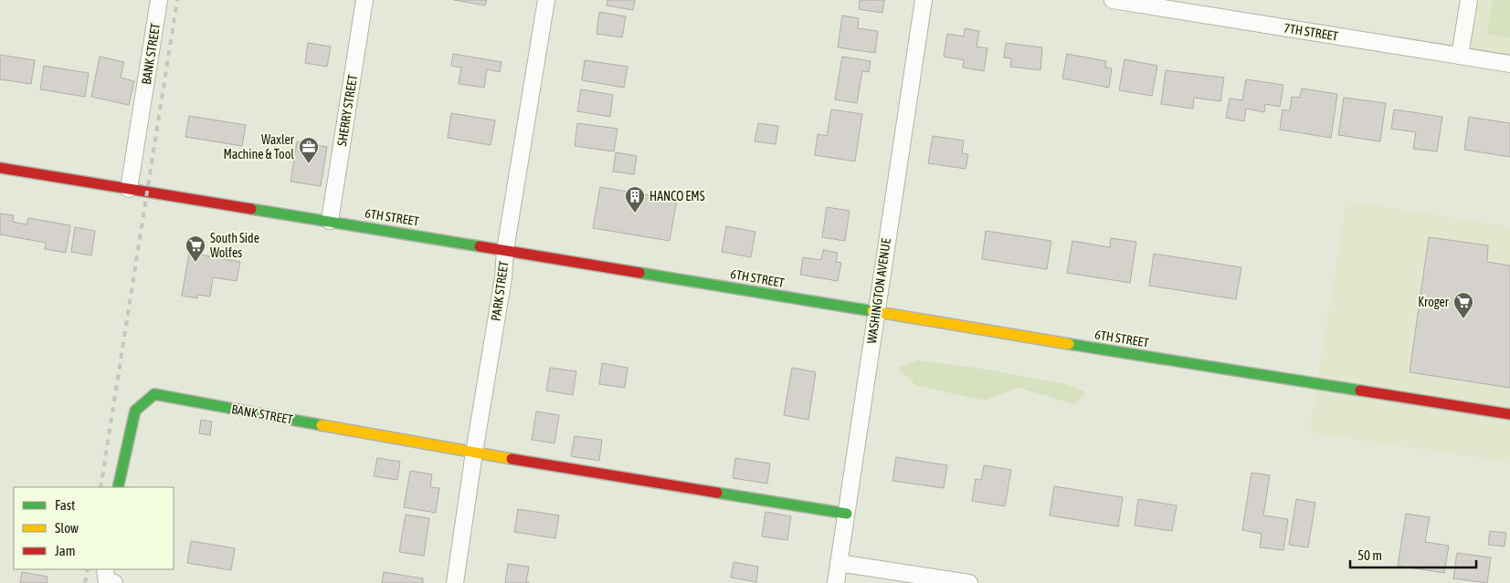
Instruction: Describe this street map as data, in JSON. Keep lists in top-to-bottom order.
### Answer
{
  "streets": {
    "street": [
      "7TH STREET",
      "BANK STREET",
      "SHERRY STREET",
      "6TH STREET",
      "PARK STREET",
      "WASHINGTON AVENUE"
    ]
  },
  "crossings": [
    ["BANK STREET", "6TH STREET"],
    ["BANK STREET", "PARK STREET"],
    ["BANK STREET", "WASHINGTON AVENUE"],
    ["SHERRY STREET", "6TH STREET"],
    ["6TH STREET", "PARK STREET"],
    ["6TH STREET", "WASHINGTON AVENUE"]
  ],
  "places": {
    "office": ["Waxler Machine & Tool"],
    "building": ["HANCO EMS"],
    "supermarket": ["South Side Wolfes", "Kroger"]
  },
  "legend": ["Fast", "Slow", "Jam"],
  "scale_bar": "50 m"
}
